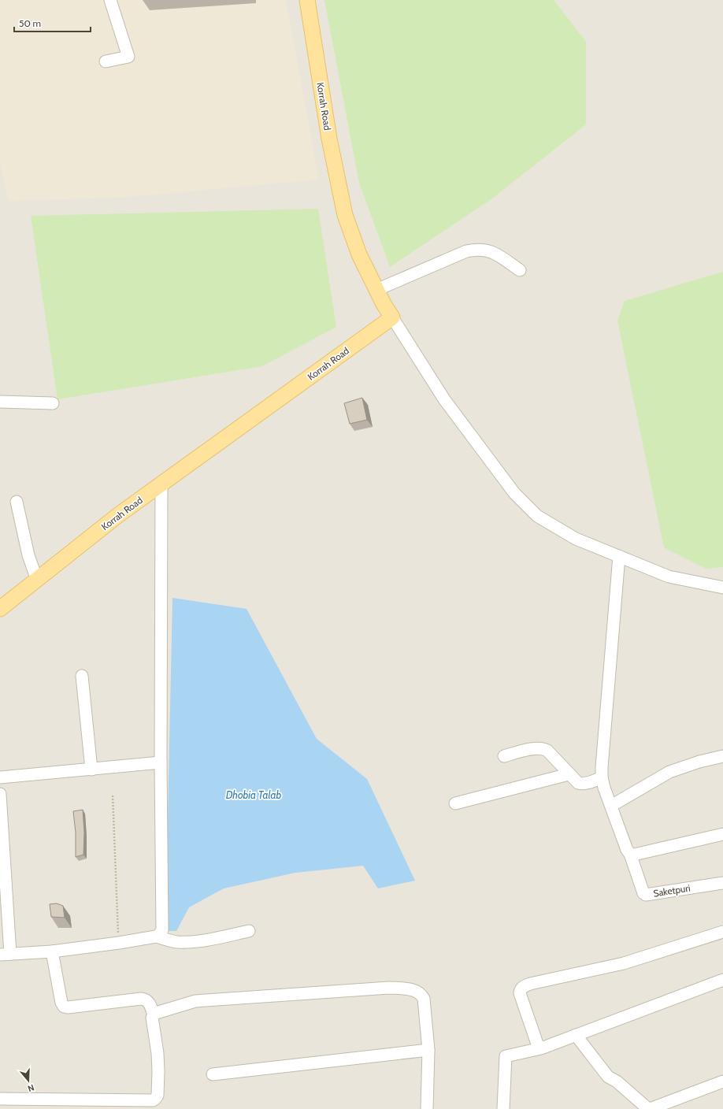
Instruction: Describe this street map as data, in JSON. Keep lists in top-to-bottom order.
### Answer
{
  "streets": {
    "main road": ["Korrah Road"],
    "street": ["Saketpuri"]
  },
  "water": ["Dhobia Talab"],
  "scale_bar": "50 m",
  "north": "bottom"
}
